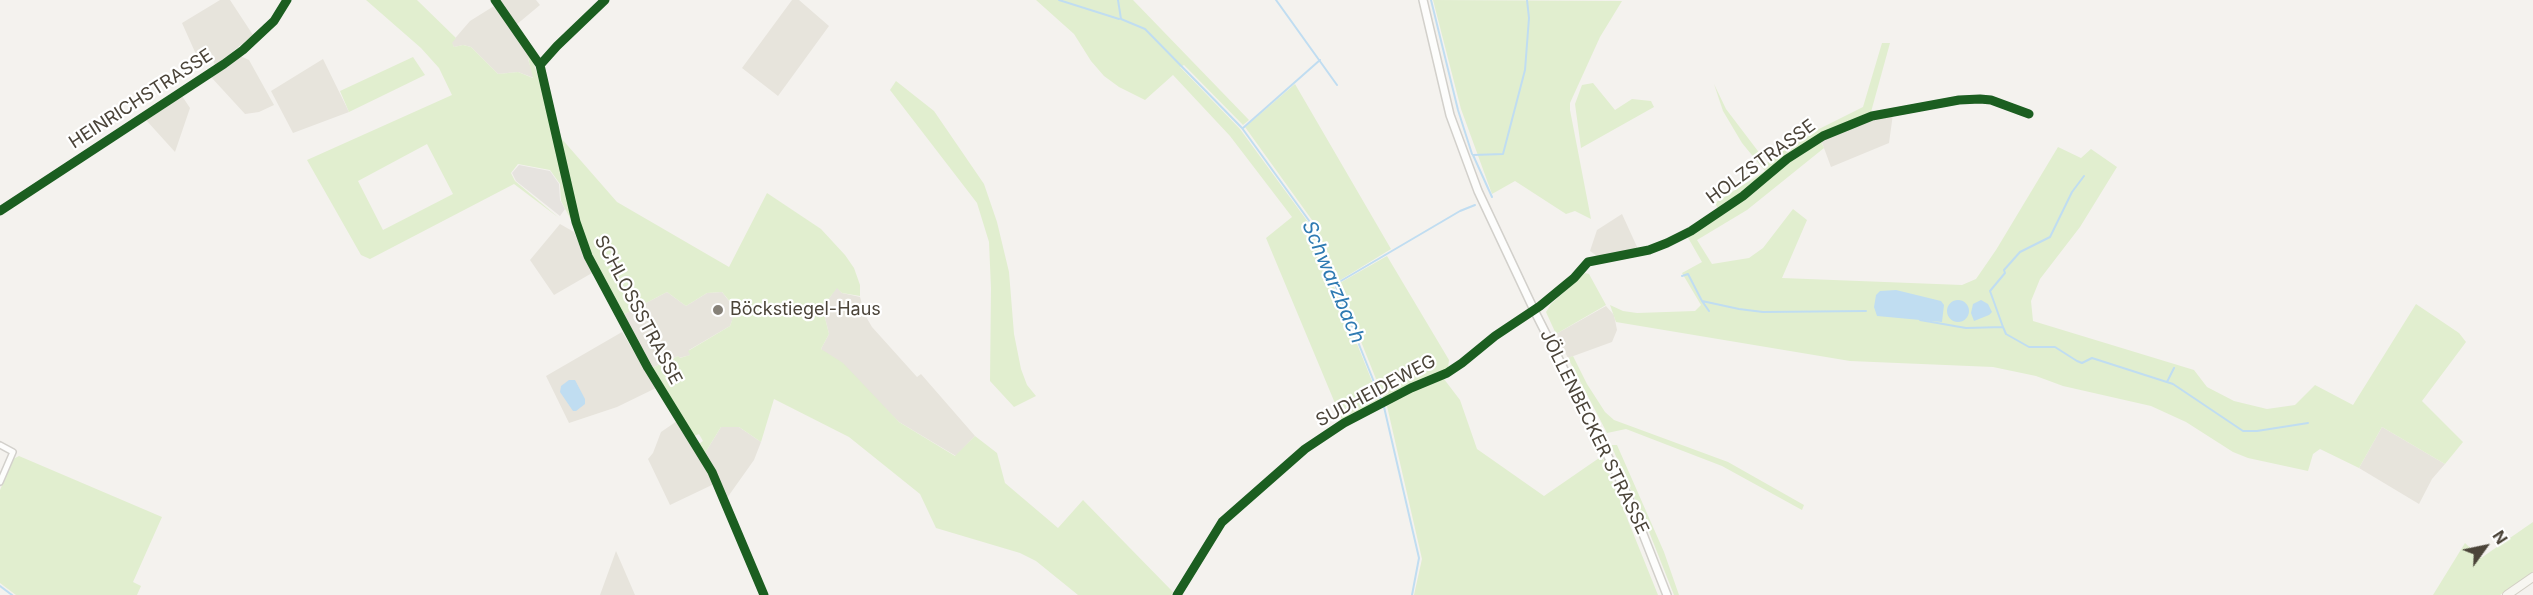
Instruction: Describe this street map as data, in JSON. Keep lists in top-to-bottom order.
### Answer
{
  "streets": {
    "street": [
      "HEINRICHSTRASSE",
      "HOLZSTRASSE",
      "SCHLOSSSTRASSE",
      "SUDHEIDEWEG",
      "JÖLLENBECKER STRASSE"
    ]
  },
  "crossings": [
    ["HOLZSTRASSE", "SUDHEIDEWEG"],
    ["HOLZSTRASSE", "JÖLLENBECKER STRASSE"],
    ["SUDHEIDEWEG", "JÖLLENBECKER STRASSE"]
  ],
  "water": ["Schwarzbach"],
  "places": ["Böckstiegel-Haus"],
  "north": "top right"
}
